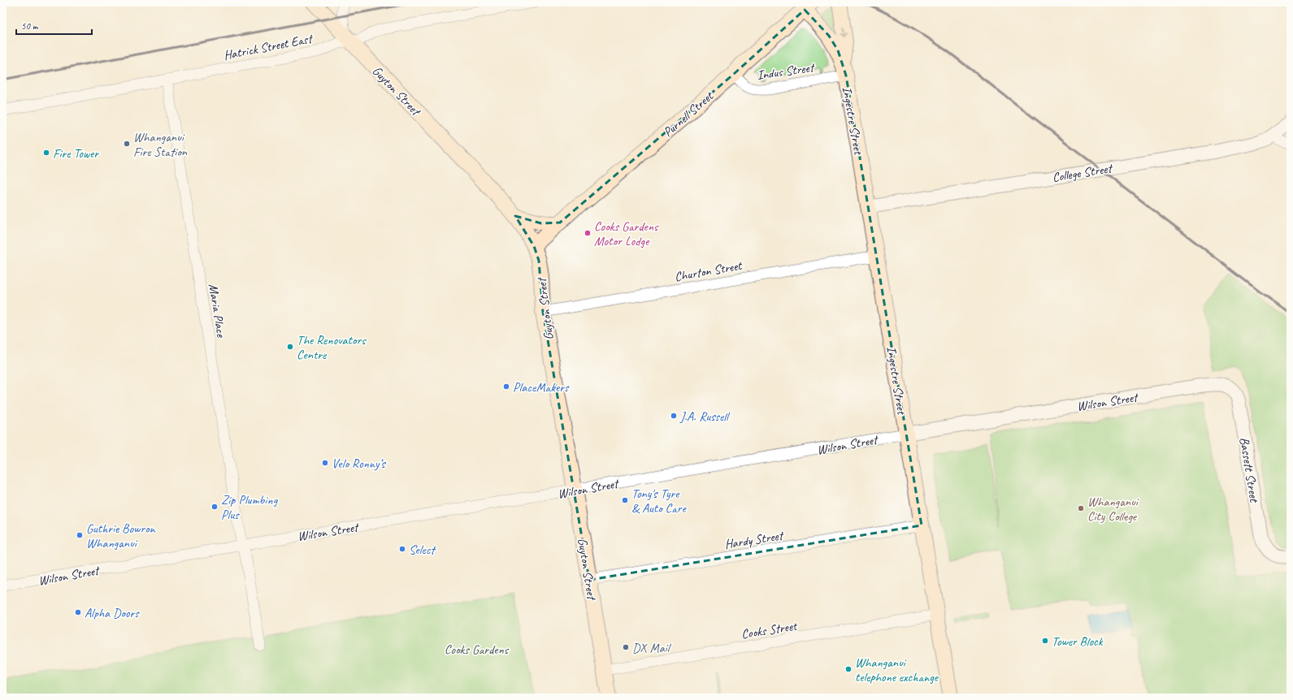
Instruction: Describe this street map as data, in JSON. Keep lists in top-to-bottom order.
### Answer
{
  "streets": {
    "main road": ["Guyton Street", "Purnell Street", "Ingestre Street"],
    "street": [
      "Hatrick Street East",
      "Indus Street",
      "College Street",
      "Churton Street",
      "Maria Place",
      "Wilson Street",
      "Bassett Street",
      "Hardy Street",
      "Cooks Street"
    ]
  },
  "crossings": [
    ["Hatrick Street East", "Guyton Street"],
    ["Hatrick Street East", "Maria Place"],
    ["Indus Street", "Purnell Street"],
    ["Indus Street", "Ingestre Street"],
    ["Guyton Street", "Purnell Street"],
    ["Guyton Street", "Churton Street"],
    ["Guyton Street", "Wilson Street"],
    ["Guyton Street", "Hardy Street"],
    ["Guyton Street", "Cooks Street"],
    ["Purnell Street", "Ingestre Street"],
    ["Ingestre Street", "College Street"],
    ["Ingestre Street", "Churton Street"],
    ["Ingestre Street", "Wilson Street"],
    ["Ingestre Street", "Hardy Street"],
    ["Ingestre Street", "Cooks Street"],
    ["Maria Place", "Wilson Street"],
    ["Wilson Street", "Bassett Street"]
  ],
  "parks": ["Cooks Gardens"],
  "places": [
    "Whanganui Fire Station",
    "Fire Tower",
    "Cooks Gardens Motor Lodge",
    "The Renovators Centre",
    "PlaceMakers",
    "J.A. Russell",
    "Velo Ronny’s",
    "Tony's Tyre & Auto Care",
    "Zip Plumbing Plus",
    "Whanganui City College",
    "Guthrie Bowron Whanganui",
    "Select",
    "Alpha Doors",
    "Tower Block",
    "DX Mail",
    "Whanganui telephone exchange"
  ],
  "scale_bar": "50 m"
}
